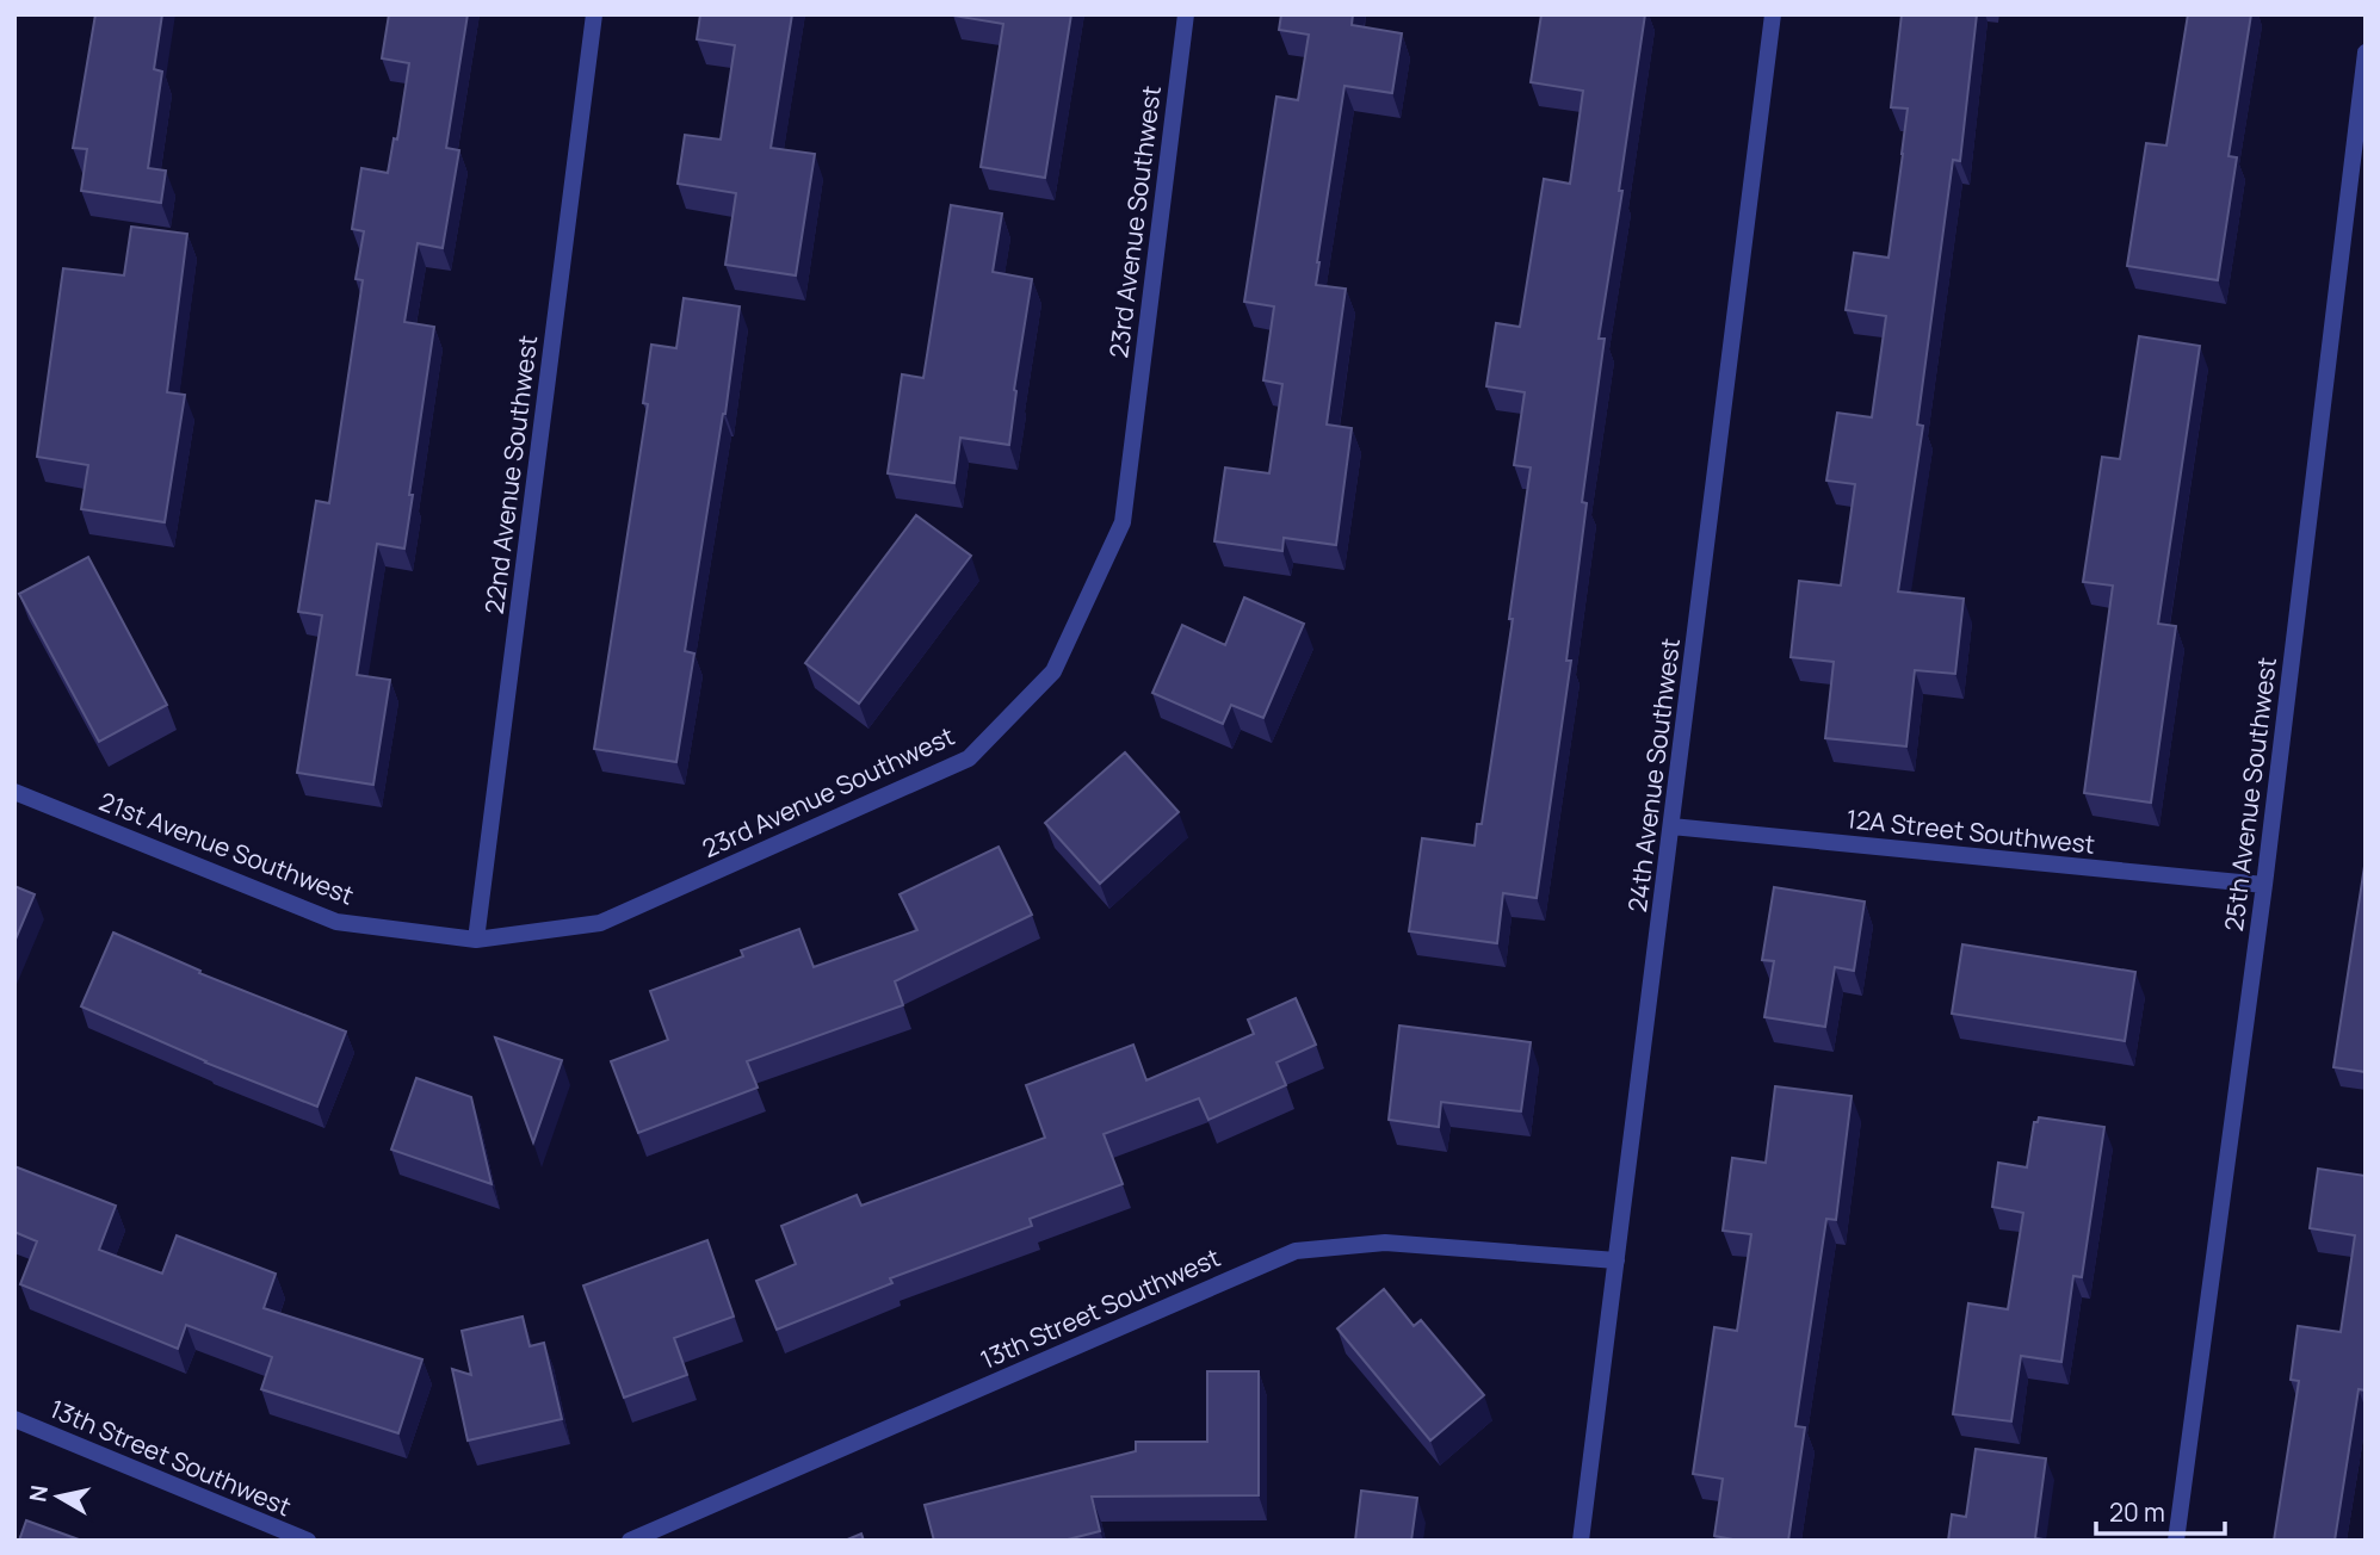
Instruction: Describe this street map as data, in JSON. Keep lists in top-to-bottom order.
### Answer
{
  "streets": {
    "street": [
      "23rd Avenue Southwest",
      "22nd Avenue Southwest",
      "24th Avenue Southwest",
      "25th Avenue Southwest",
      "12A Street Southwest",
      "21st Avenue Southwest",
      "13th Street Southwest"
    ]
  },
  "crossings": [
    ["23rd Avenue Southwest", "22nd Avenue Southwest"],
    ["23rd Avenue Southwest", "21st Avenue Southwest"],
    ["22nd Avenue Southwest", "21st Avenue Southwest"],
    ["24th Avenue Southwest", "12A Street Southwest"],
    ["24th Avenue Southwest", "13th Street Southwest"],
    ["25th Avenue Southwest", "12A Street Southwest"]
  ],
  "scale_bar": "20 m",
  "north": "left"
}
